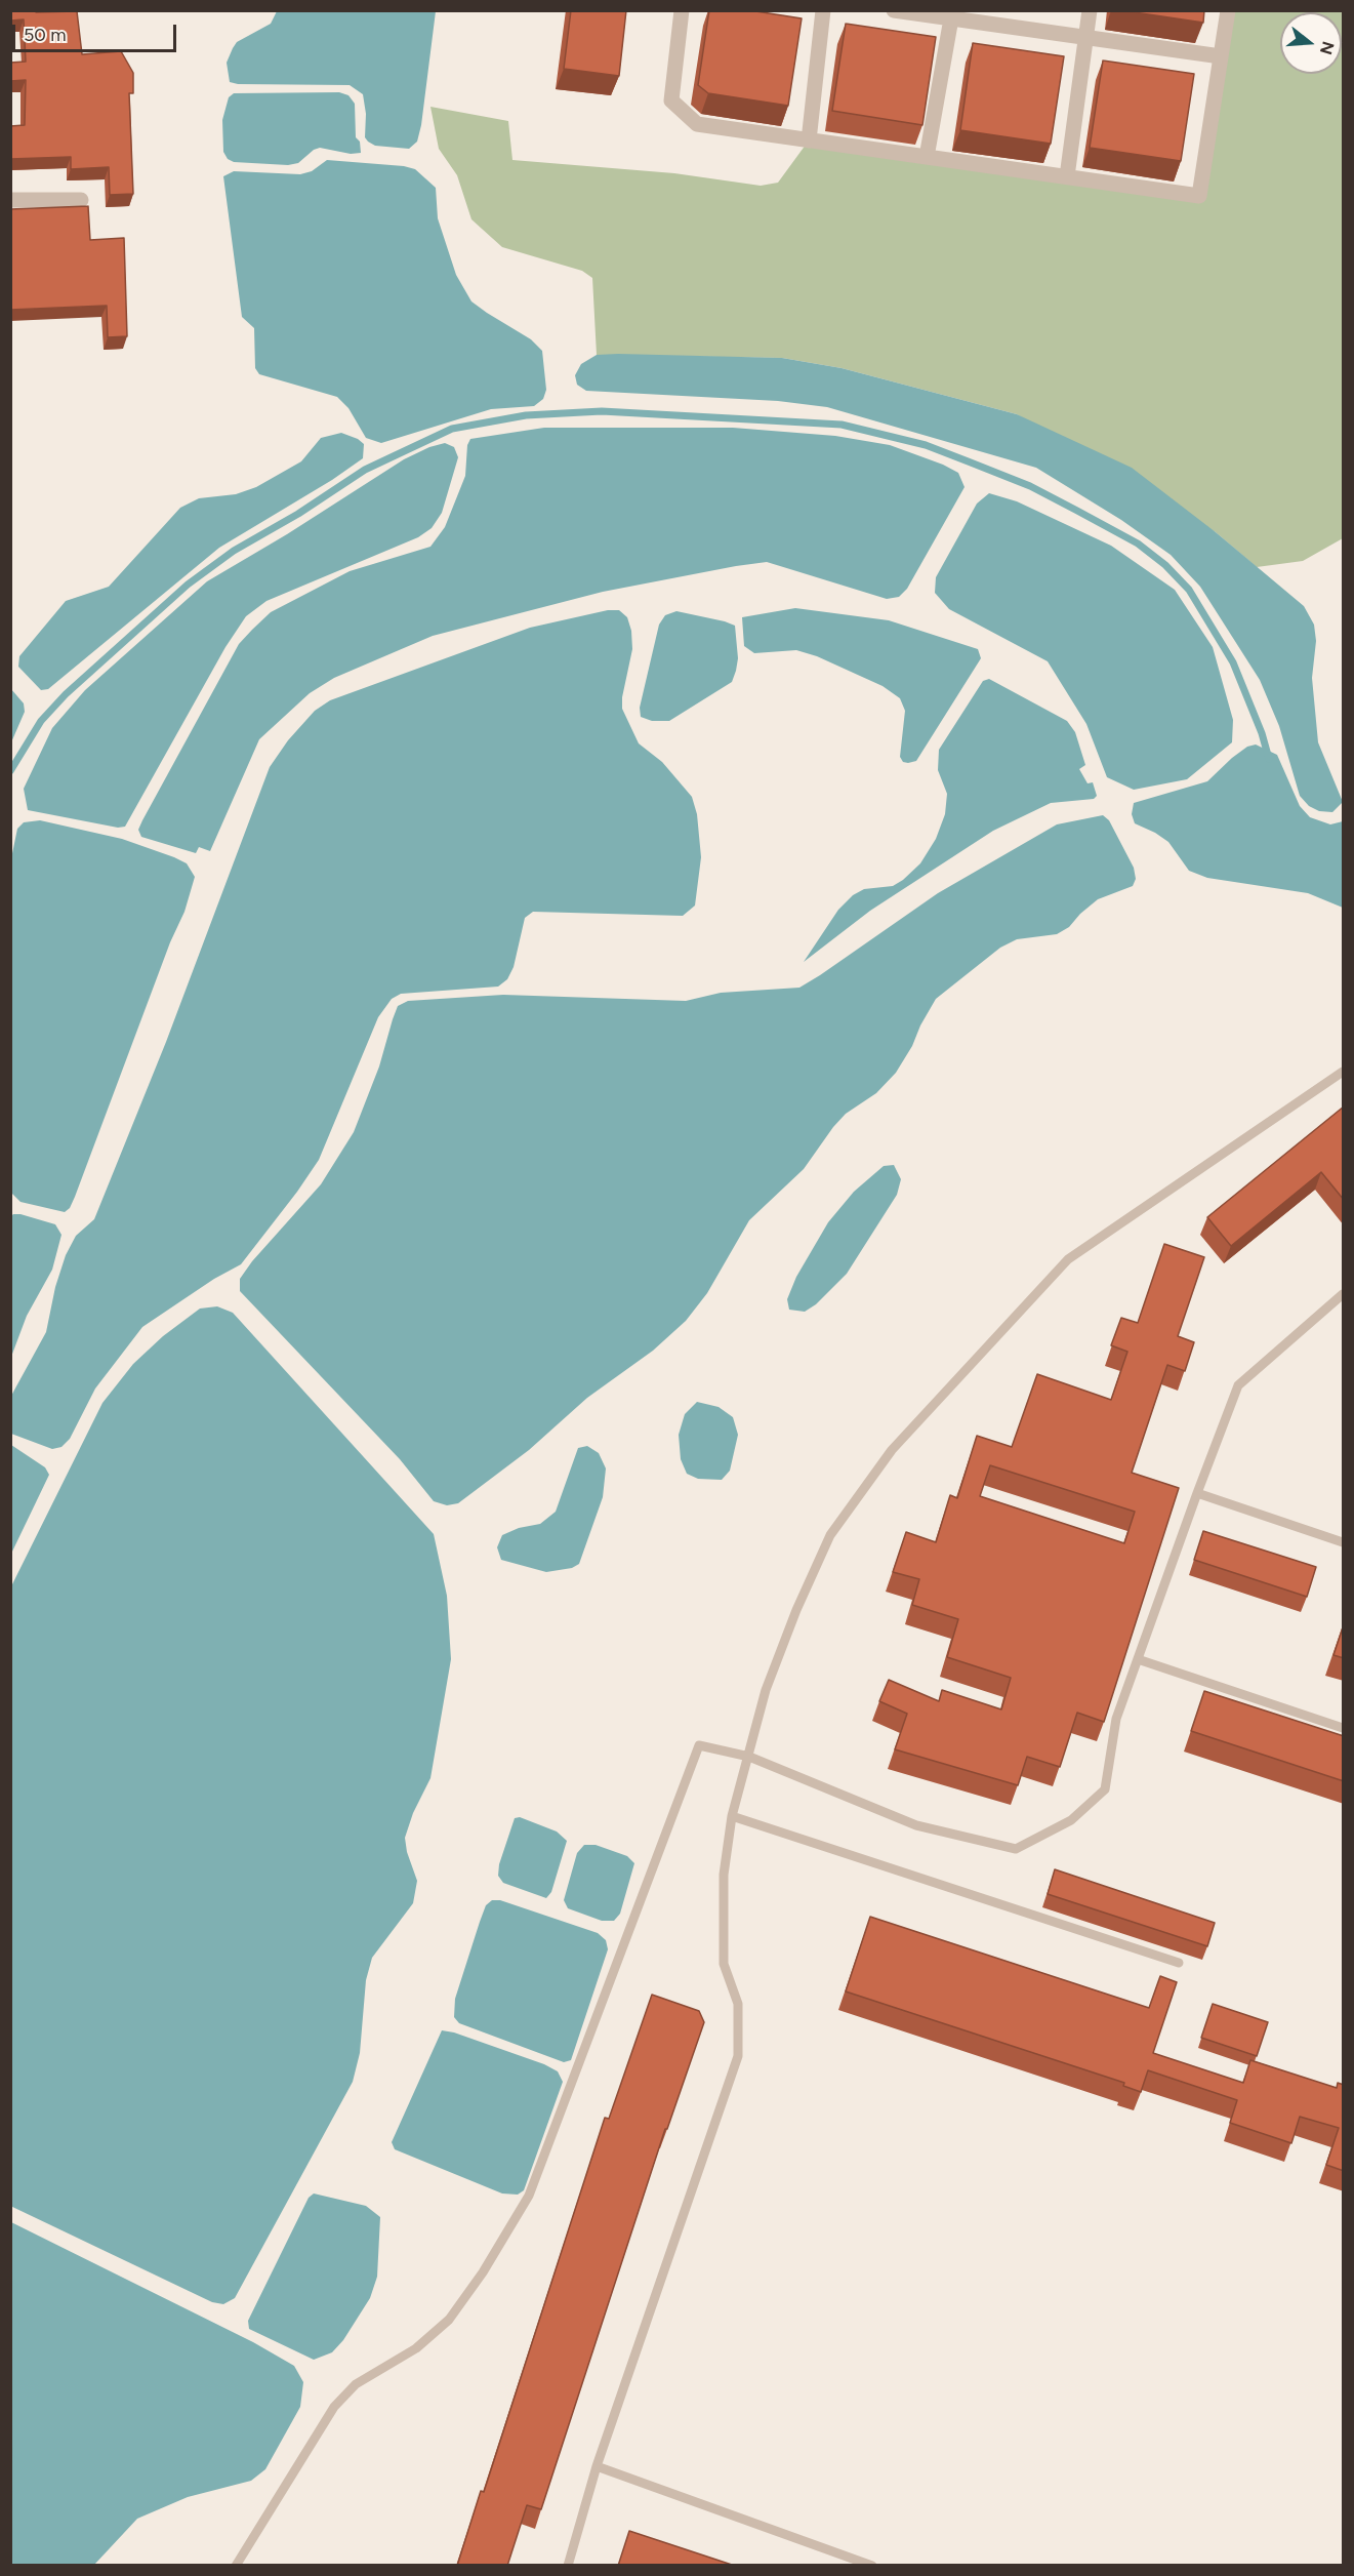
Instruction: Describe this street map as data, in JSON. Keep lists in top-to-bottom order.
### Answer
{
  "scale_bar": "50 m",
  "north": "right"
}
